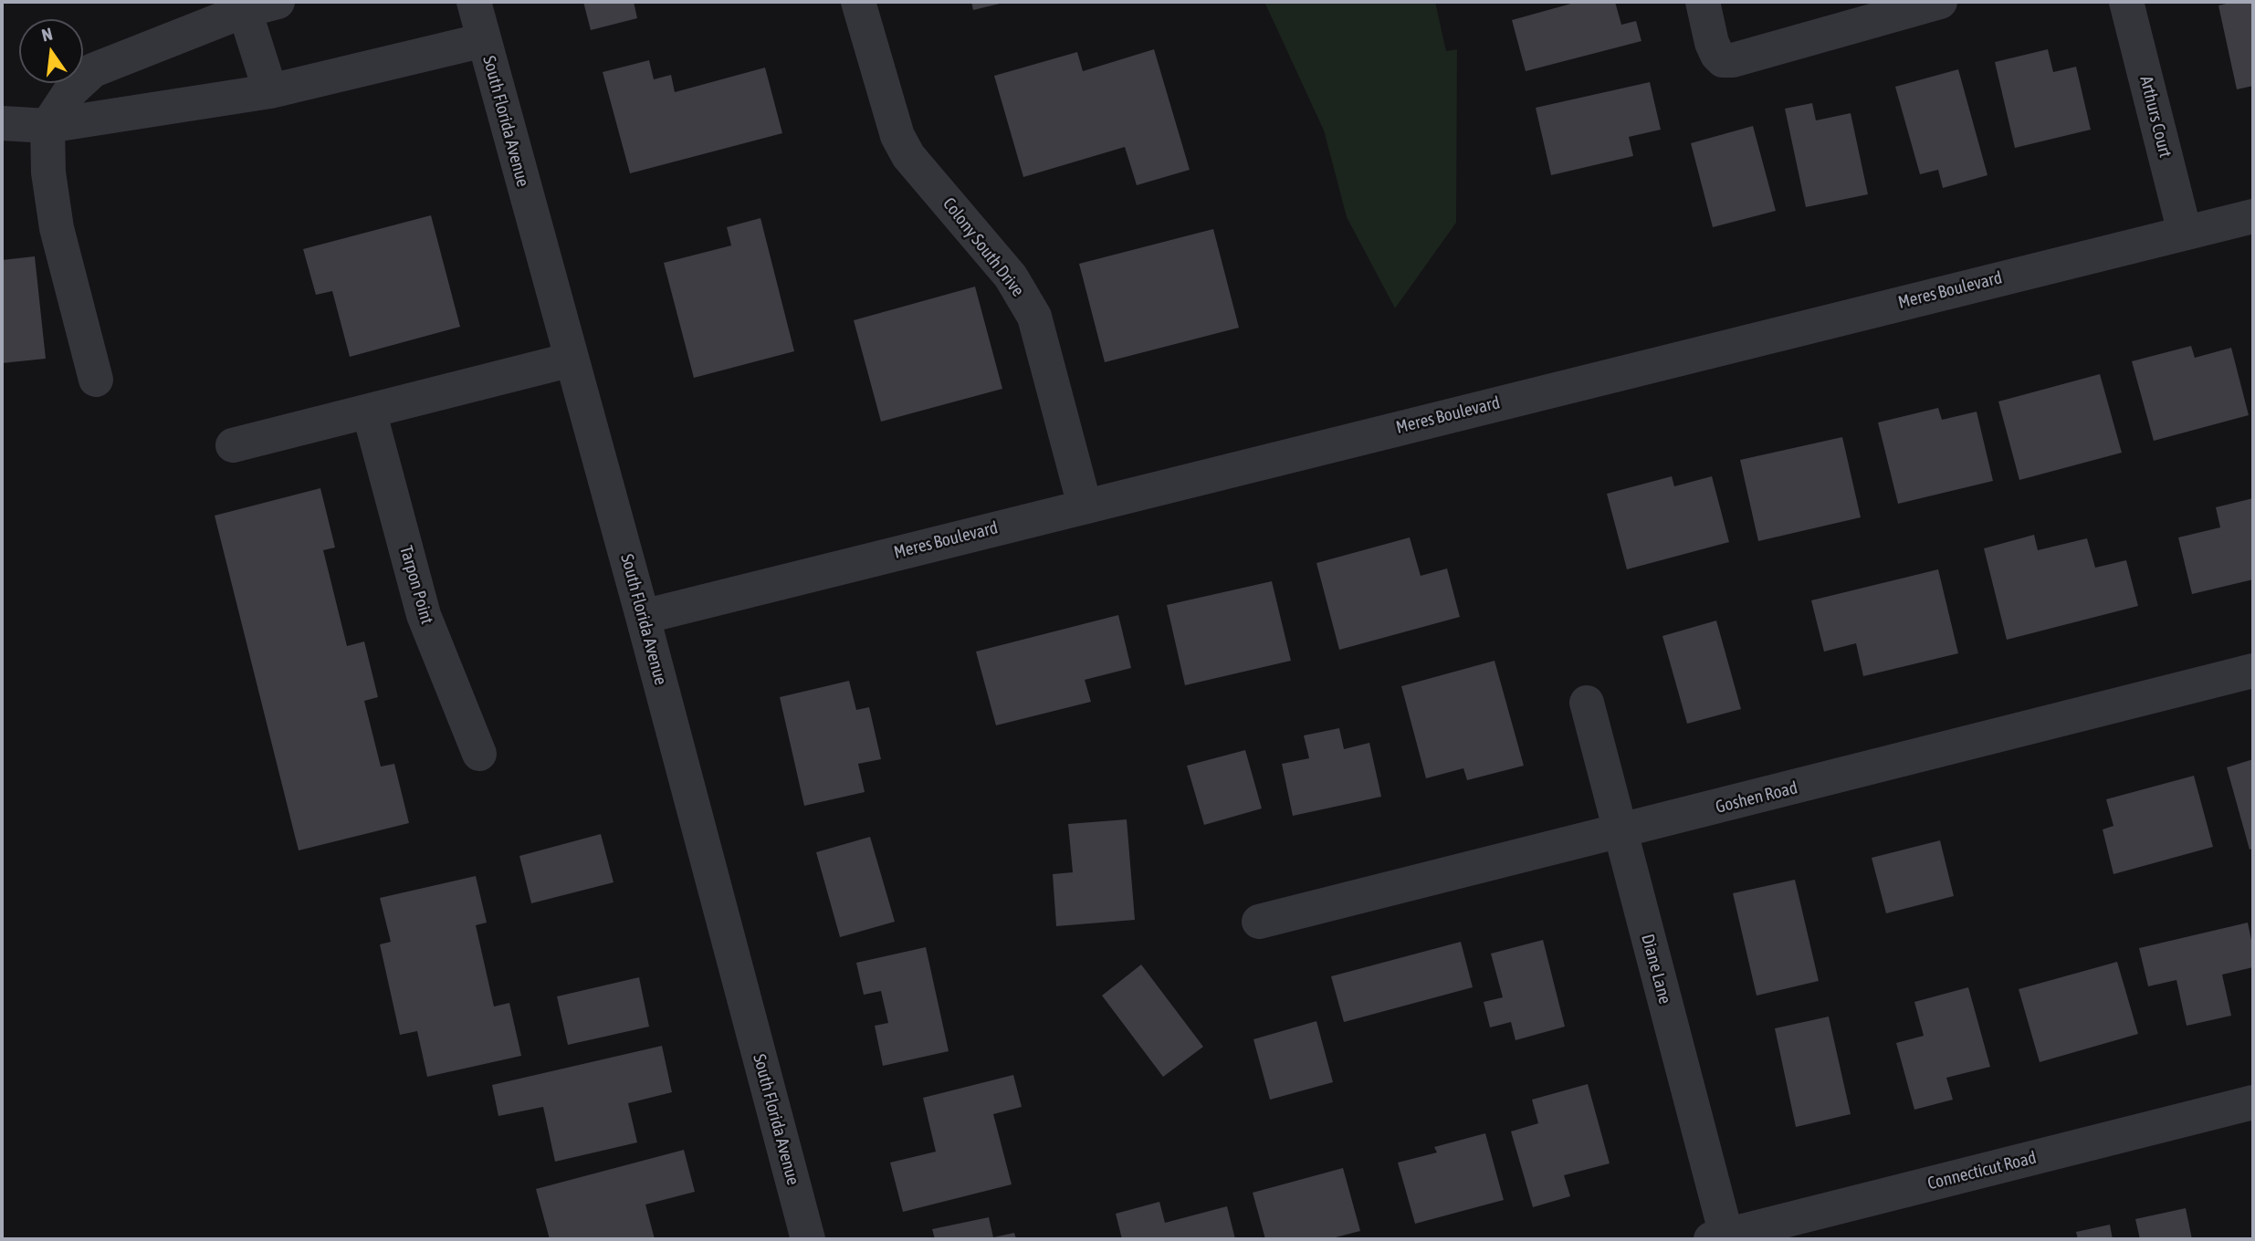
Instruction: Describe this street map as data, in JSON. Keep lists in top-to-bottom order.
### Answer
{
  "streets": {
    "street": [
      "Arthurs Court",
      "South Florida Avenue",
      "Colony South Drive",
      "Meres Boulevard",
      "Tarpon Point",
      "Goshen Road",
      "Diane Lane",
      "Connecticut Road"
    ]
  },
  "crossings": [
    ["Arthurs Court", "Meres Boulevard"],
    ["South Florida Avenue", "Meres Boulevard"],
    ["Colony South Drive", "Meres Boulevard"],
    ["Goshen Road", "Diane Lane"],
    ["Diane Lane", "Connecticut Road"]
  ],
  "north": "top"
}
